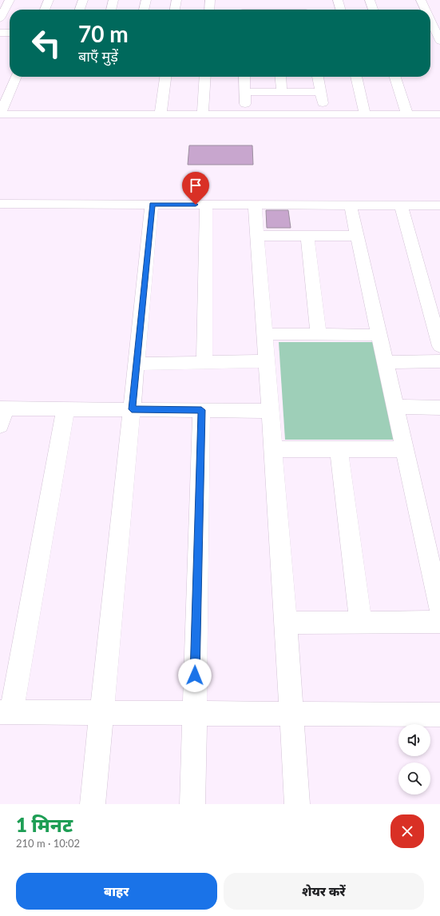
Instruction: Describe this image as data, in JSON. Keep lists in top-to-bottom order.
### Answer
{
  "page": {
    "turn": ["70 m", "बाएँ मुड़ें"],
    "heading": ["1 मिनट", "210 m · 10:02"],
    "buttons": ["बाहर", "शेयर करें"]
  }
}
